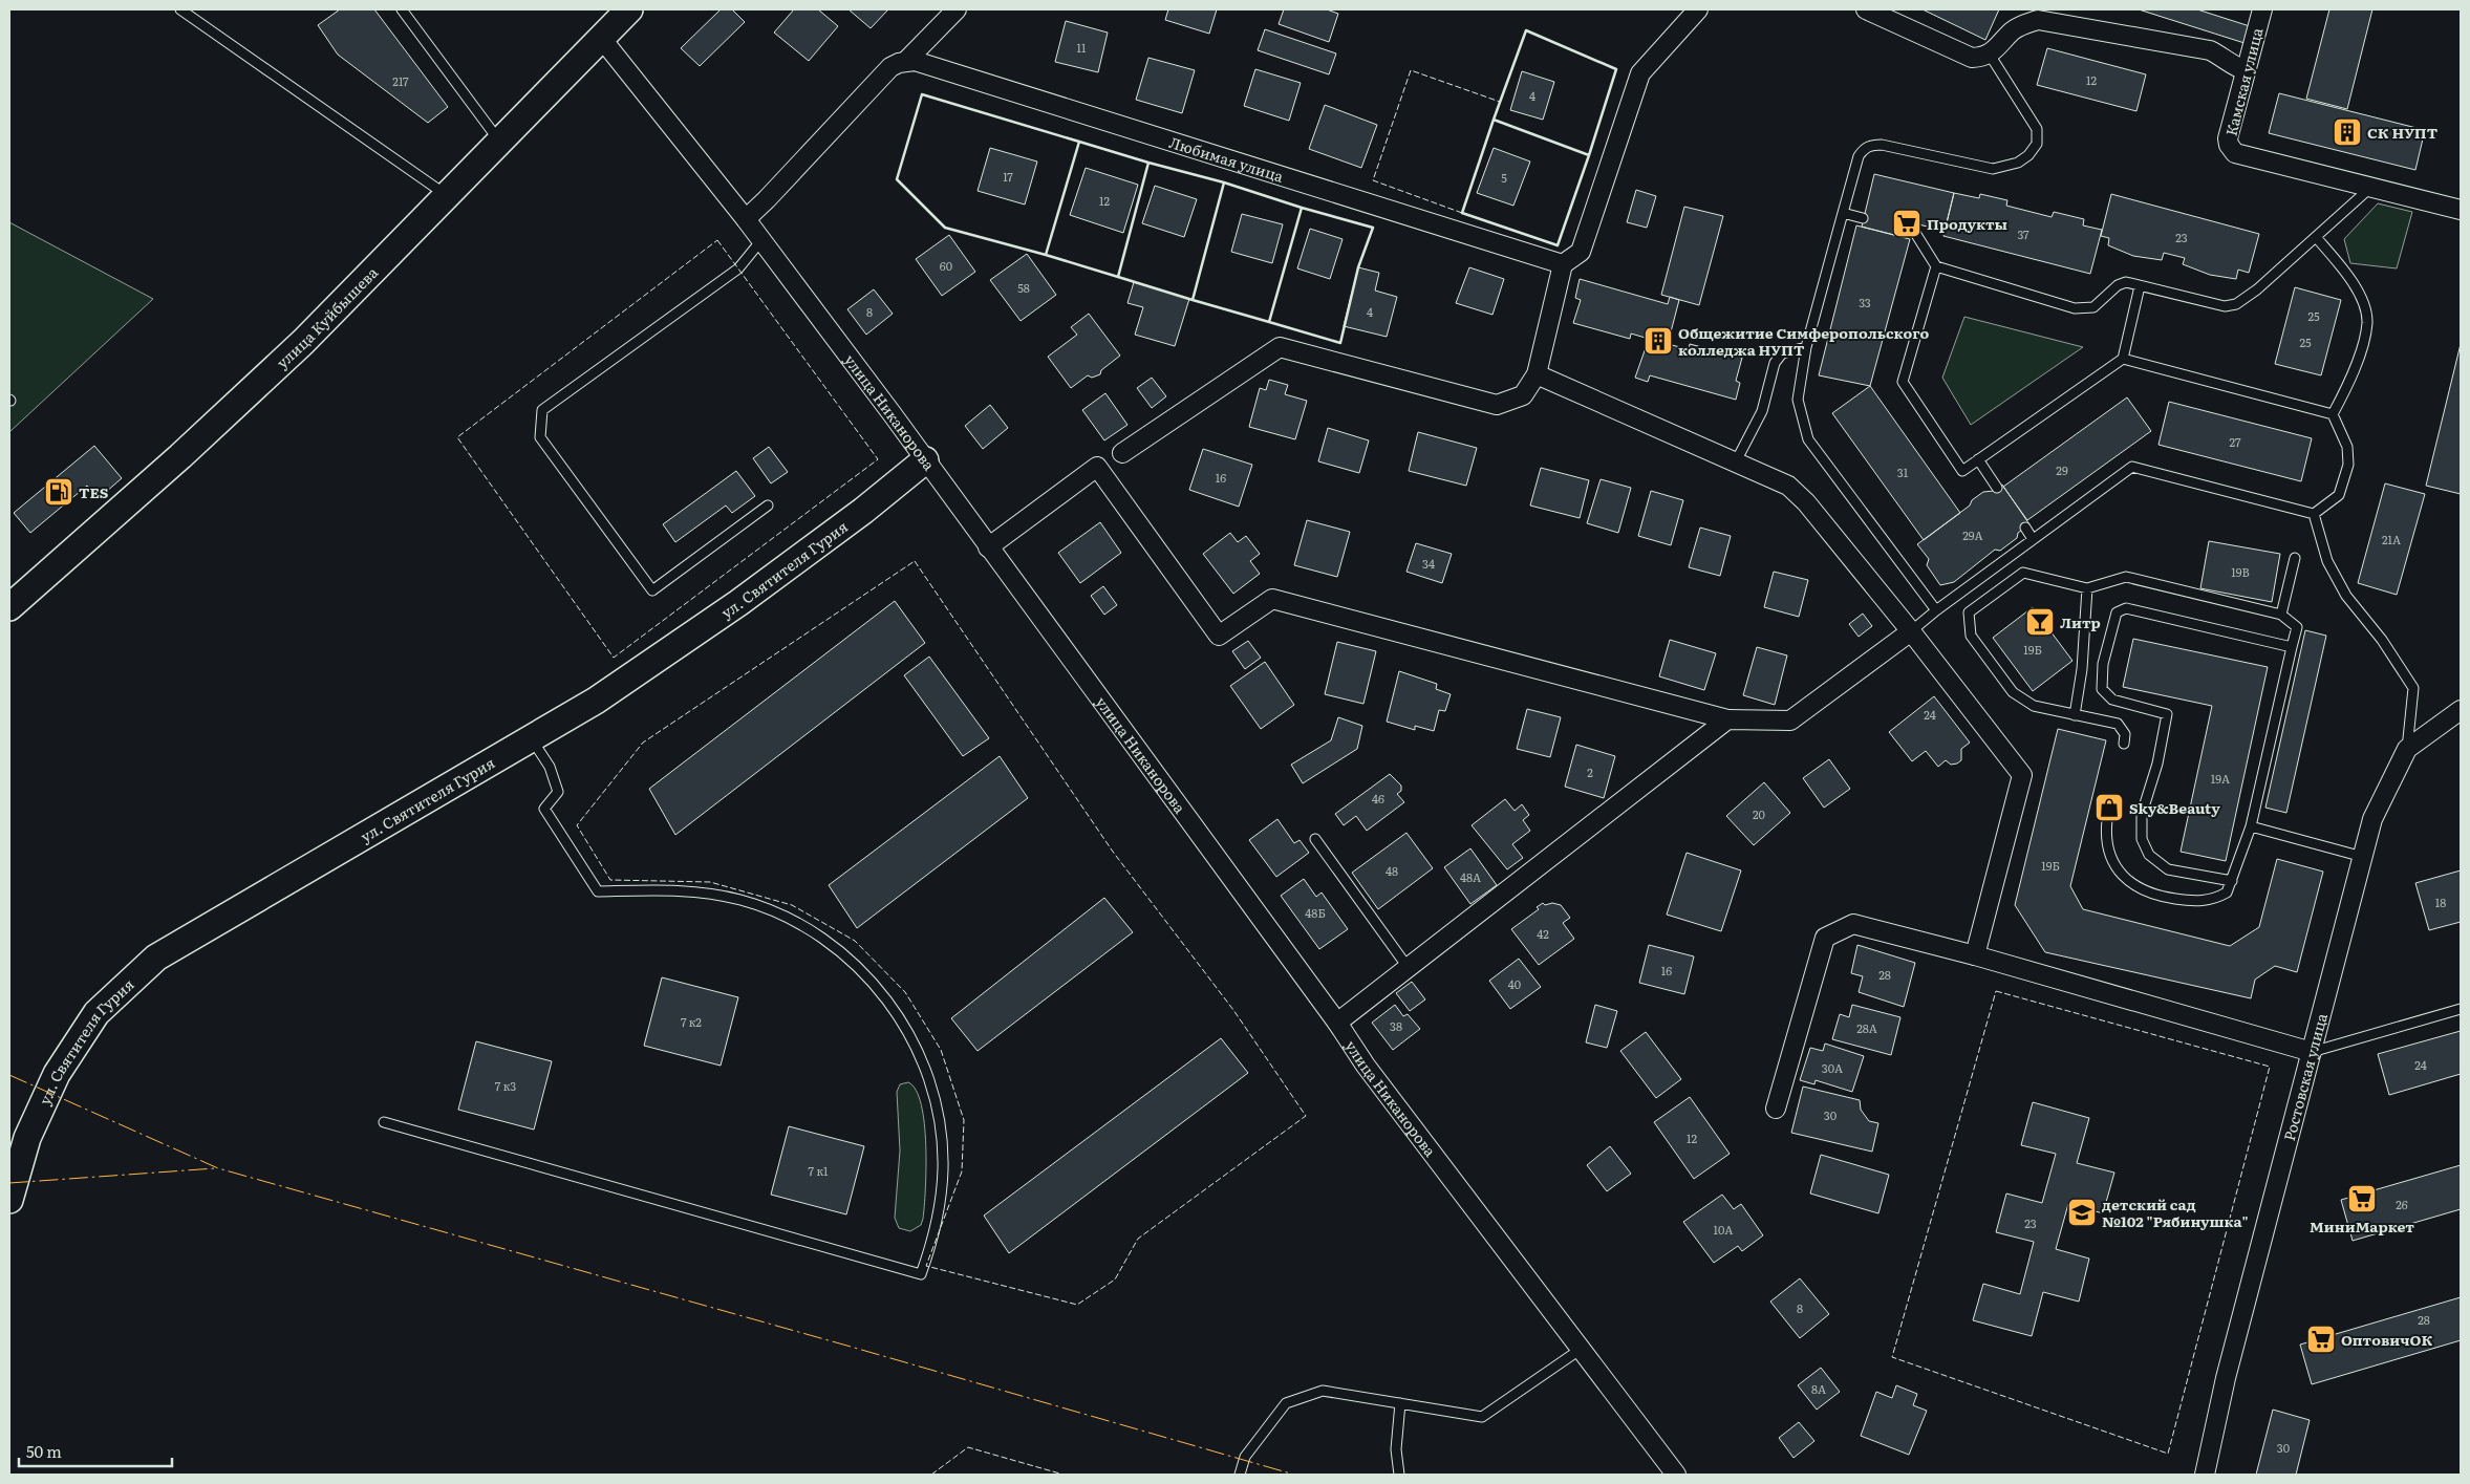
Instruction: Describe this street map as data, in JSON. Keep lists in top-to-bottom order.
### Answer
{
  "streets": {
    "street": [
      "Камская улица",
      "Любимая улица",
      "улица Куйбышева",
      "улица Никанорова",
      "ул. Святителя Гурия",
      "Ростовская улица"
    ]
  },
  "crossings": [
    ["улица Куйбышева", "улица Никанорова"],
    ["улица Никанорова", "ул. Святителя Гурия"]
  ],
  "places": {
    "building": ["СК НУПТ", "Общежитие Симферопольского колледжа НУПТ"],
    "supermarket": ["Продукты", "МиниМаркет", "ОптовичОК"],
    "fuel station": ["TES"],
    "bar": ["Литр"],
    "shop": ["Sky&Beauty"],
    "school or university": ["детский сад №102 \"Рябинушка\""]
  },
  "house_numbers": [
    "11",
    "12",
    "217",
    "4",
    "17",
    "5",
    "12",
    "37",
    "23",
    "60",
    "58",
    "33",
    "8",
    "4",
    "25",
    "25",
    "27",
    "29",
    "31",
    "16",
    "29А",
    "21А",
    "34",
    "19В",
    "19Б",
    "24",
    "2",
    "19А",
    "46",
    "20",
    "19Б",
    "48",
    "48А",
    "18",
    "48Б",
    "42",
    "16",
    "28",
    "40",
    "7 к2",
    "38",
    "28А",
    "24",
    "30А",
    "7 к3",
    "30",
    "12",
    "7 к1",
    "26",
    "23",
    "10А",
    "8",
    "28",
    "8А",
    "30"
  ],
  "scale_bar": "50 m"
}
